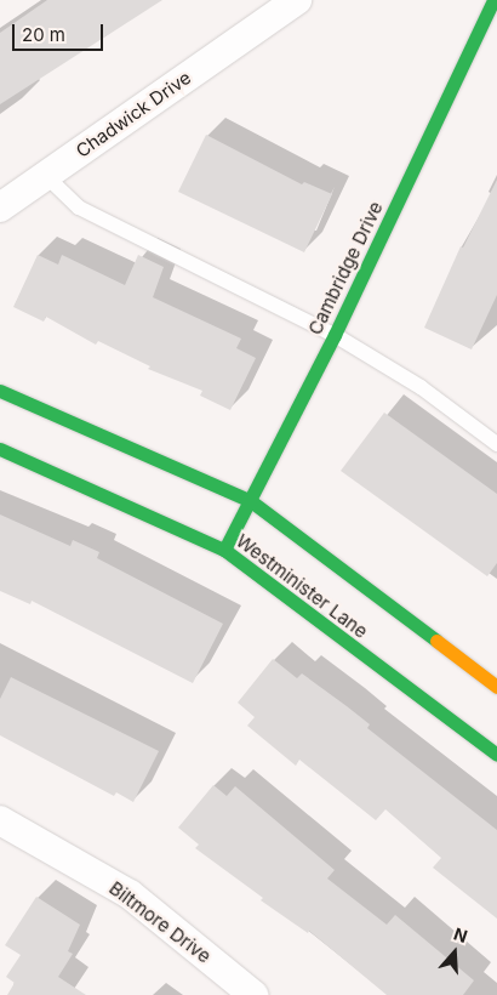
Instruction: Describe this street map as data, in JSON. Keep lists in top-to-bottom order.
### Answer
{
  "streets": {
    "street": [
      "Chadwick Drive",
      "Cambridge Drive",
      "Westminister Lane",
      "Biltmore Drive"
    ]
  },
  "crossings": [
    ["Cambridge Drive", "Westminister Lane"]
  ],
  "scale_bar": "20 m",
  "north": "top"
}
